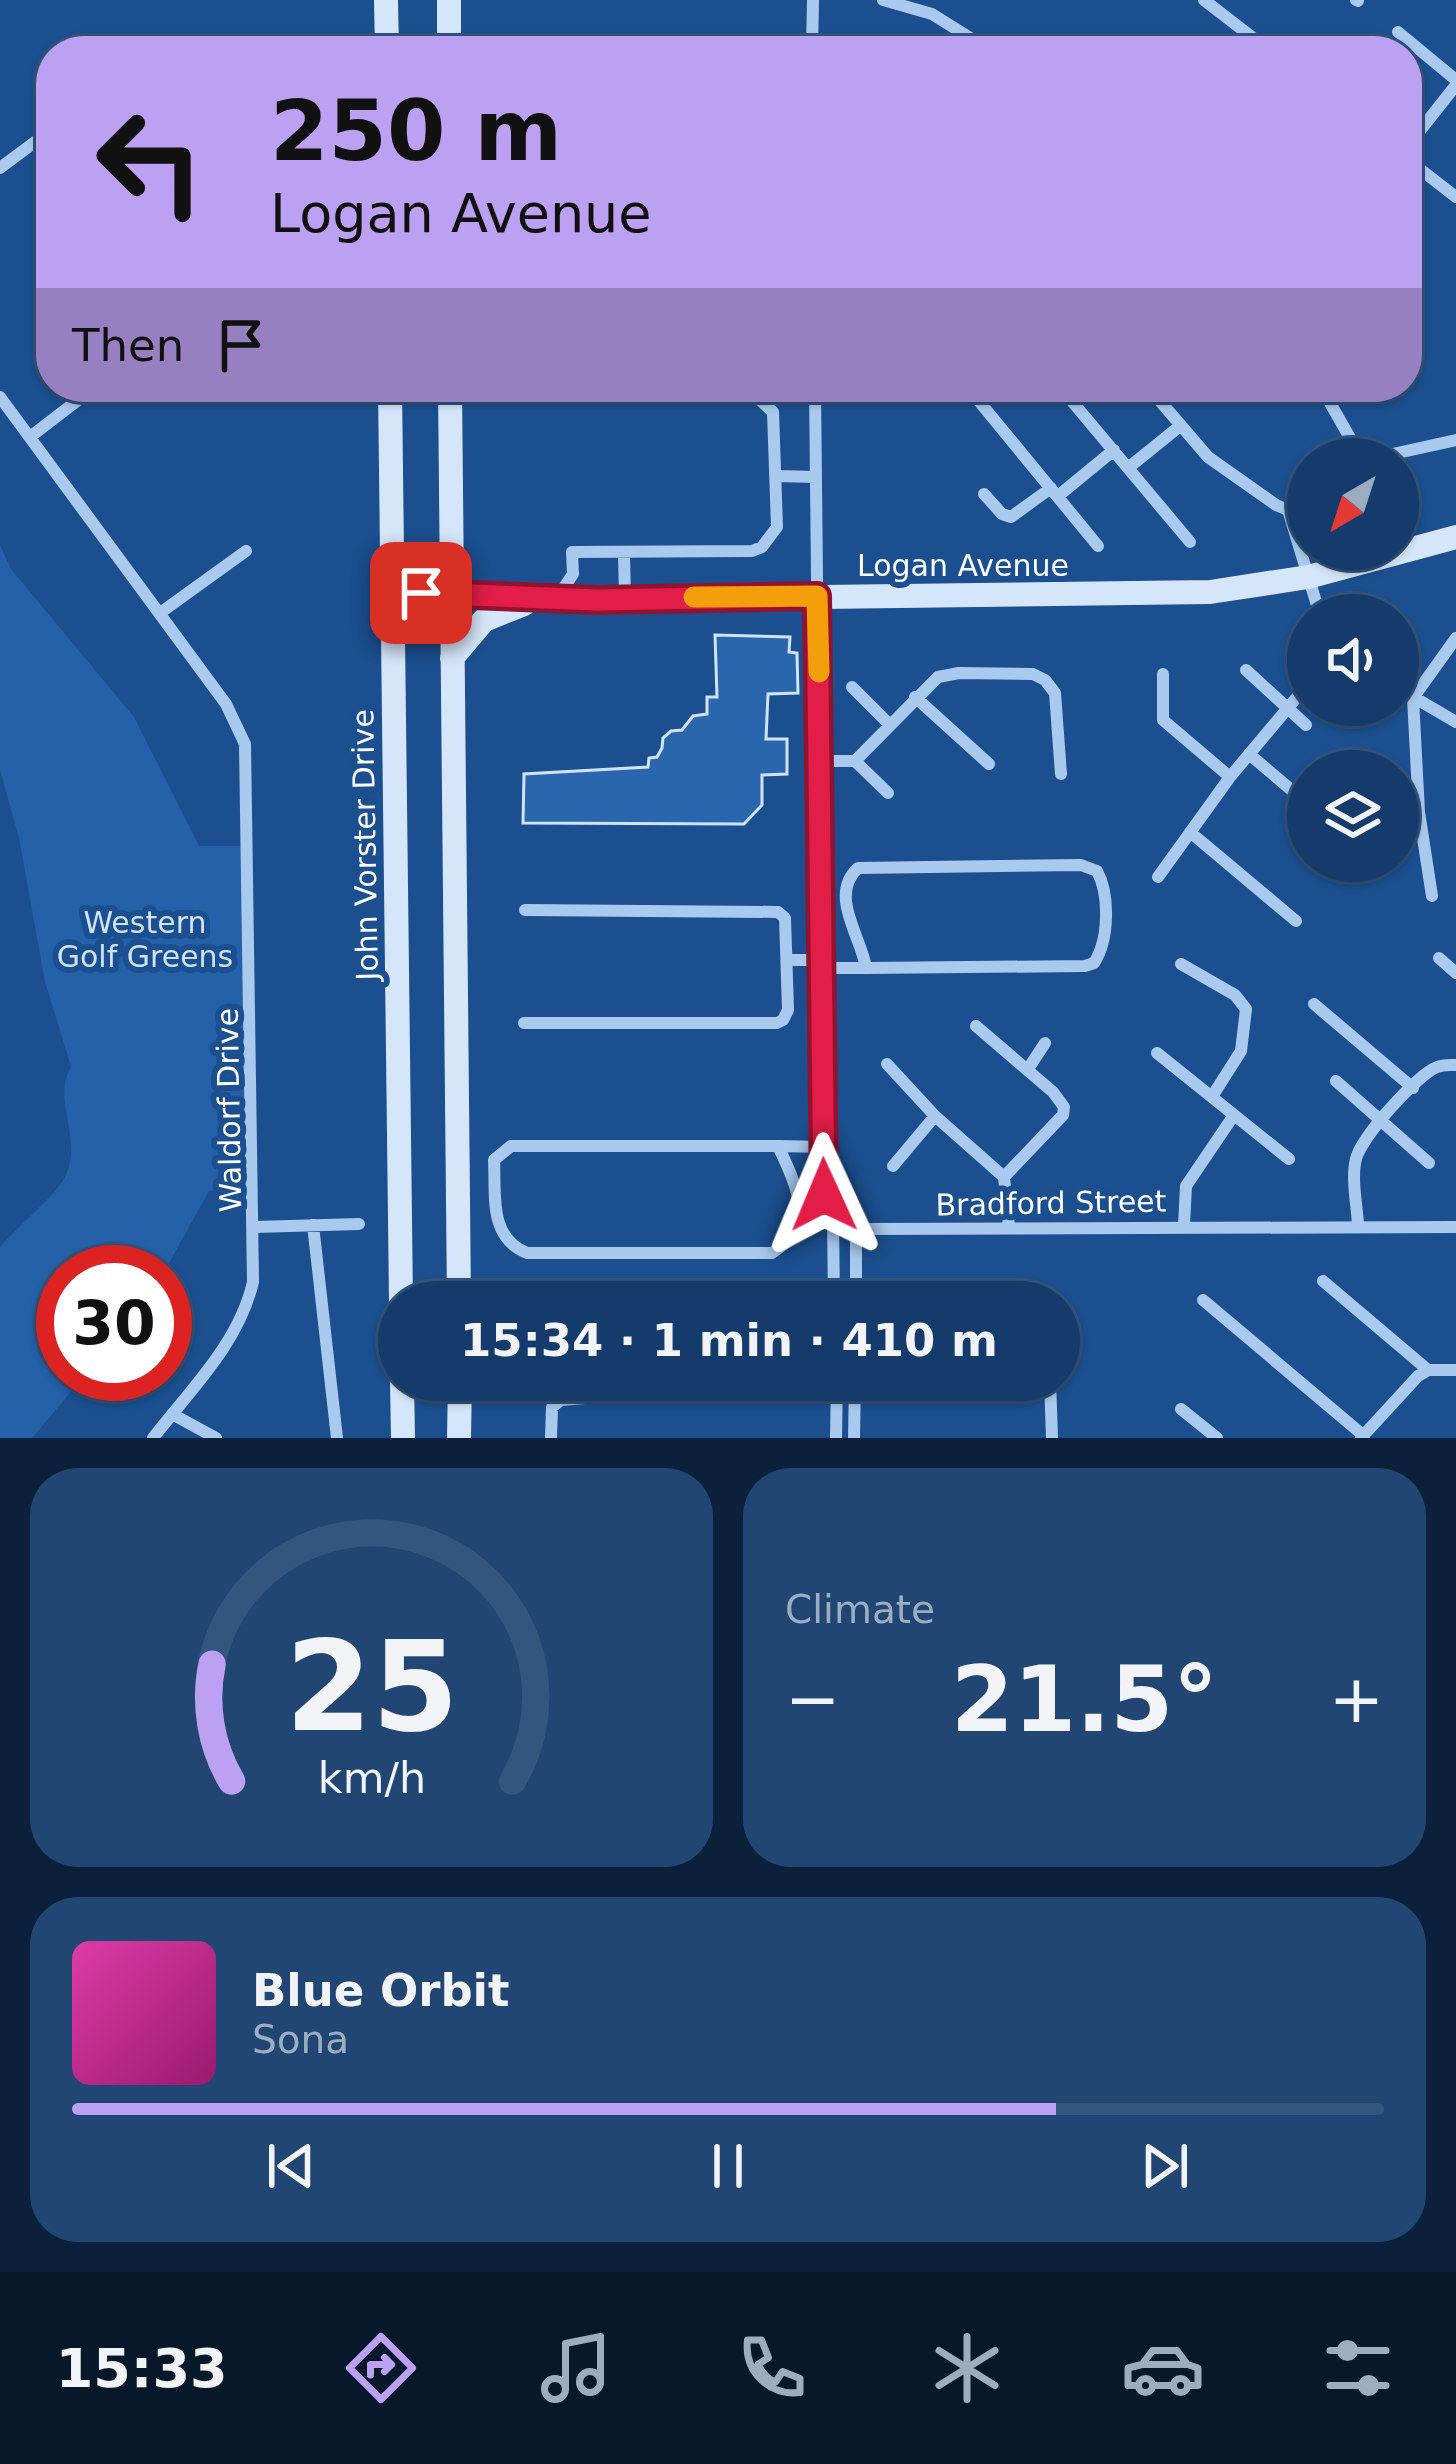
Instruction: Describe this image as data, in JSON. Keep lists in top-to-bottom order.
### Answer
{
  "streets": {
    "main road": ["Logan Avenue", "John Vorster Drive"],
    "street": ["Waldorf Drive", "Bradford Street"]
  },
  "crossings": [
    ["Logan Avenue", "John Vorster Drive"]
  ],
  "parks": ["Western Golf Greens"],
  "north": "bottom left",
  "page": {
    "turn": ["250 m", "Logan Avenue"],
    "then": "Then",
    "limit": "30",
    "trip": "15:34 · 1 min · 410 m",
    "tile": "Climate",
    "heat": ["−", "21.5°", "+"],
    "song": ["Blue Orbit", "Sona"],
    "tabs": "15:33",
    "gauge": ["25", "km/h"]
  }
}
